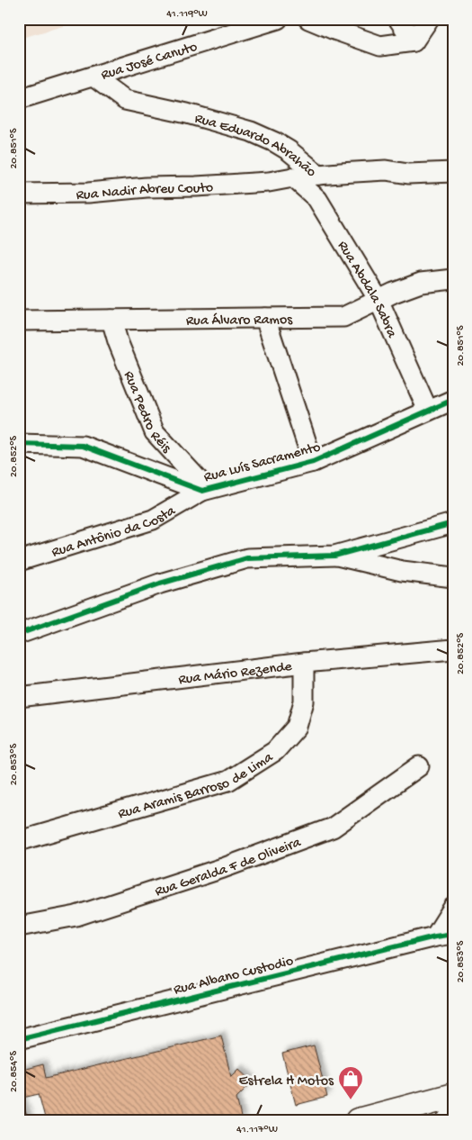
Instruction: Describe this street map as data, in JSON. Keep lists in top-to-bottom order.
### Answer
{
  "streets": {
    "street": [
      "Rua José Canuto",
      "Rua Eduardo Abrahão",
      "Rua Nadir Abreu Couto",
      "Rua Abdala Sabra",
      "Rua Álvaro Ramos",
      "Rua Pedro Réis",
      "Rua Luís Sacramento",
      "Rua Antônio da Costa",
      "Rua Mário Rezende",
      "Rua Aramis Barroso de Lima",
      "Rua Geralda F de Oliveira",
      "Rua Albano Custodio"
    ]
  },
  "crossings": [
    ["Rua José Canuto", "Rua Eduardo Abrahão"],
    ["Rua Nadir Abreu Couto", "Rua Abdala Sabra"],
    ["Rua Abdala Sabra", "Rua Álvaro Ramos"],
    ["Rua Abdala Sabra", "Rua Luís Sacramento"],
    ["Rua Álvaro Ramos", "Rua Pedro Réis"],
    ["Rua Pedro Réis", "Rua Luís Sacramento"],
    ["Rua Pedro Réis", "Rua Antônio da Costa"],
    ["Rua Luís Sacramento", "Rua Antônio da Costa"],
    ["Rua Mário Rezende", "Rua Aramis Barroso de Lima"]
  ],
  "places": {
    "shop": ["Estrela H Motos"]
  },
  "coordinates": [
    "41.119°W",
    "20.851°S",
    "20.852°S",
    "20.853°S",
    "20.854°S",
    "41.117°W"
  ]
}
